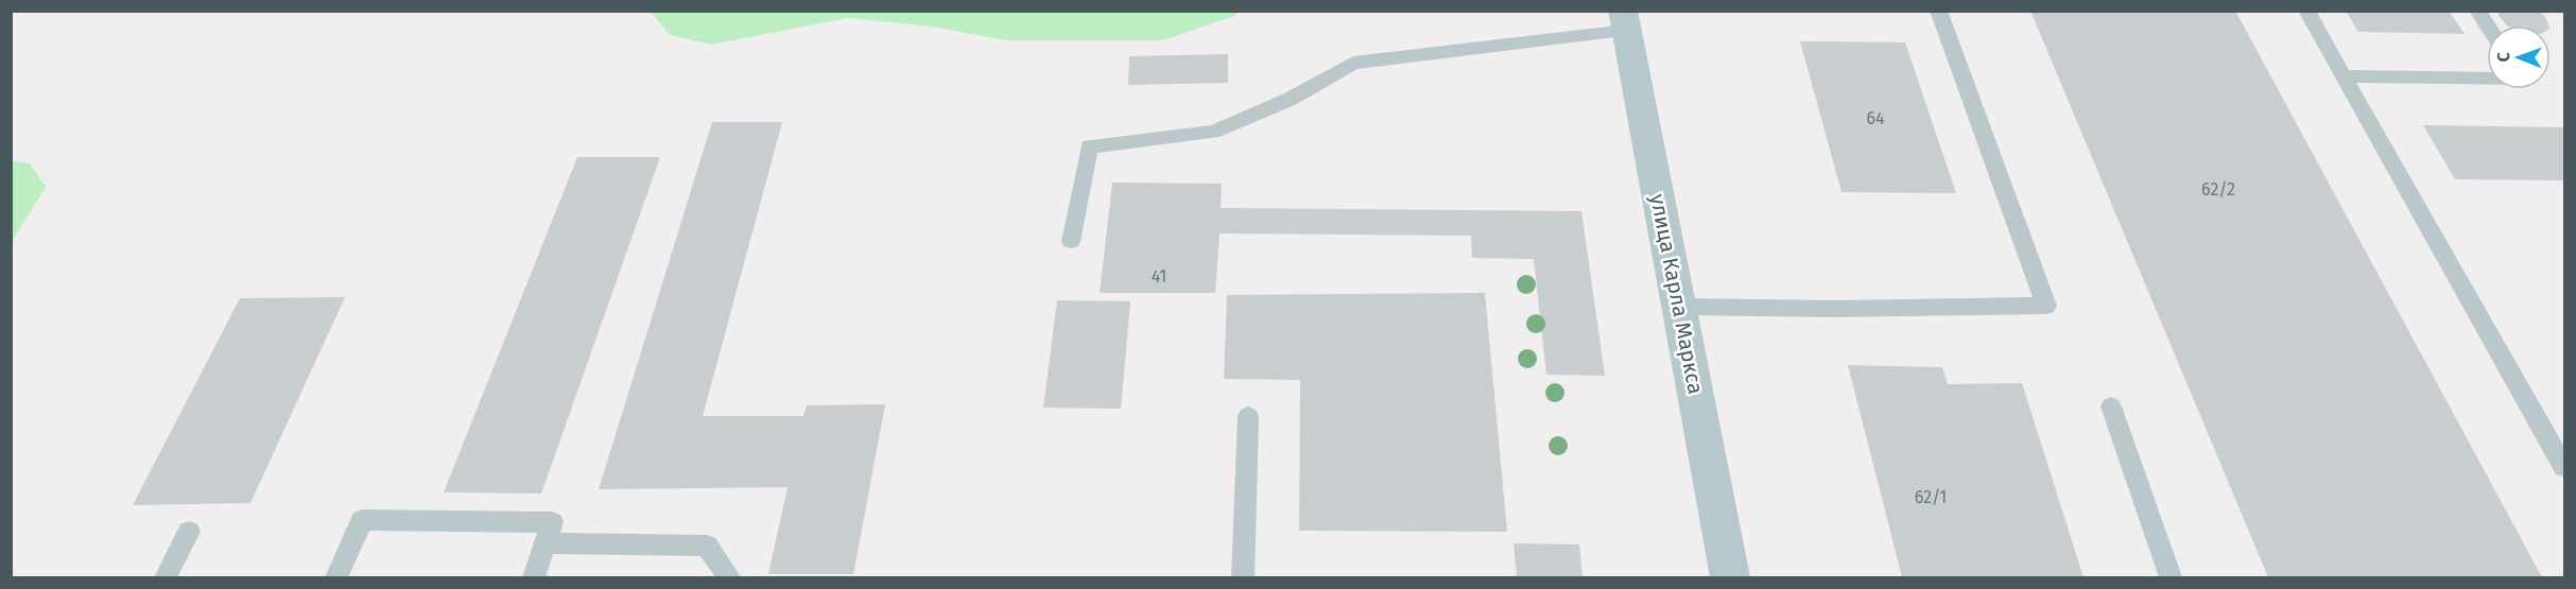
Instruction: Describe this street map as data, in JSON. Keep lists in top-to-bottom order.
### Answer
{
  "streets": {
    "street": ["улица Карла Маркса"]
  },
  "house_numbers": [
    "64",
    "62/2",
    "41",
    "62/1"
  ],
  "north": "left"
}
